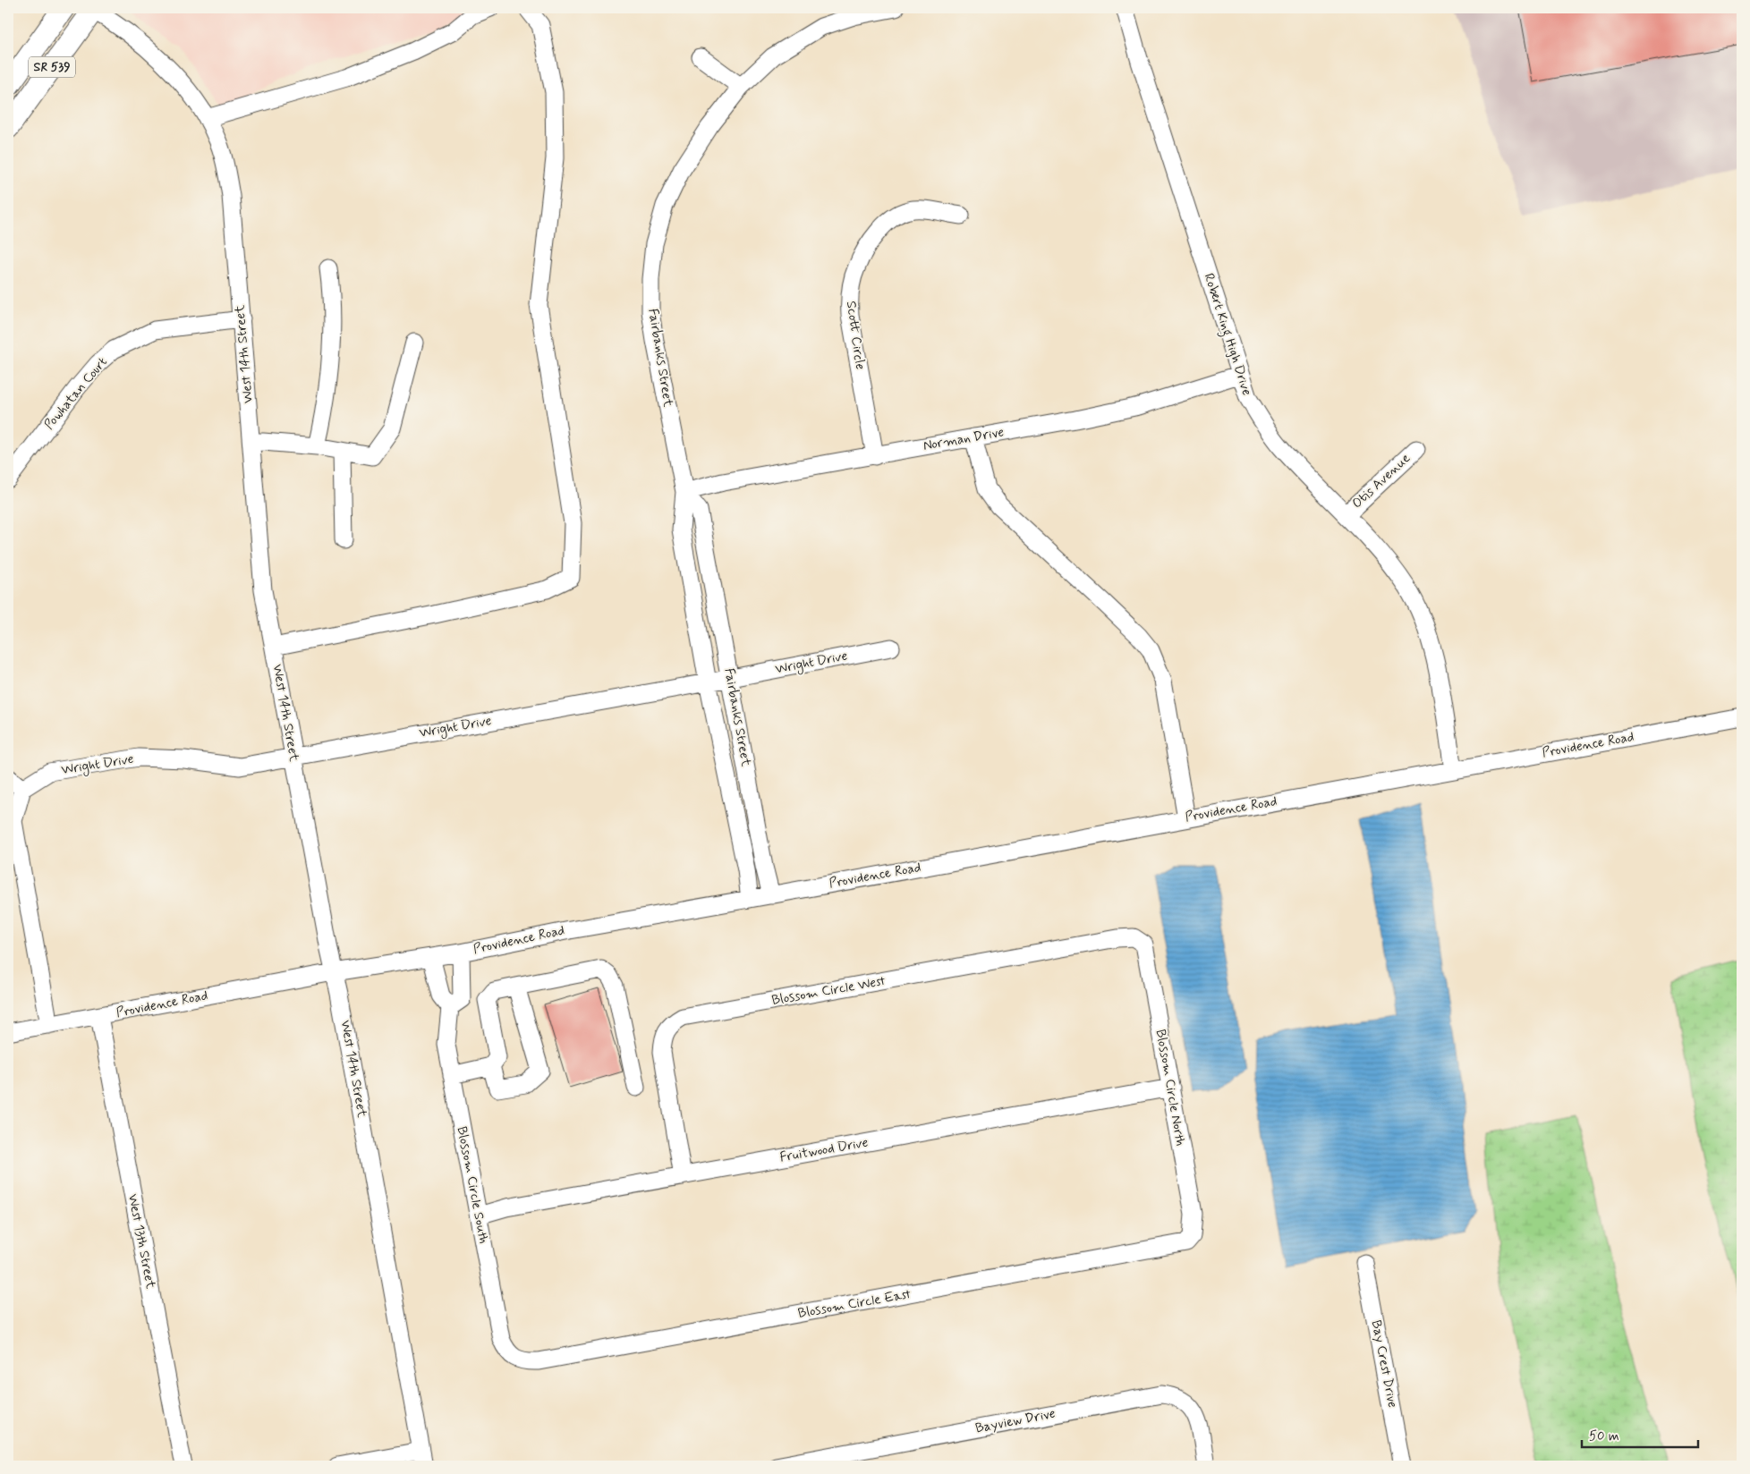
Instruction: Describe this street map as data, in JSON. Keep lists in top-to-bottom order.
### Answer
{
  "streets": {
    "main road": ["SR 539"],
    "street": [
      "Robert King High Drive",
      "Scott Circle",
      "West 14th Street",
      "Fairbanks Street",
      "Powhatan Court",
      "Norman Drive",
      "Otis Avenue",
      "Wright Drive",
      "Providence Road",
      "Blossom Circle West",
      "Blossom Circle North",
      "Fruitwood Drive",
      "Blossom Circle South",
      "West 13th Street",
      "Blossom Circle East",
      "Bay Crest Drive",
      "Bayview Drive"
    ]
  },
  "crossings": [
    ["SR 539", "West 14th Street"],
    ["Robert King High Drive", "Norman Drive"],
    ["Robert King High Drive", "Otis Avenue"],
    ["Robert King High Drive", "Providence Road"],
    ["Scott Circle", "Norman Drive"],
    ["West 14th Street", "Powhatan Court"],
    ["West 14th Street", "Wright Drive"],
    ["West 14th Street", "Providence Road"],
    ["Fairbanks Street", "Norman Drive"],
    ["Fairbanks Street", "Wright Drive"],
    ["Fairbanks Street", "Providence Road"],
    ["Providence Road", "West 13th Street"],
    ["Blossom Circle West", "Blossom Circle North"],
    ["Blossom Circle West", "Fruitwood Drive"],
    ["Blossom Circle North", "Fruitwood Drive"],
    ["Blossom Circle North", "Blossom Circle East"],
    ["Fruitwood Drive", "Blossom Circle South"],
    ["Blossom Circle South", "Blossom Circle East"]
  ],
  "scale_bar": "50 m"
}
